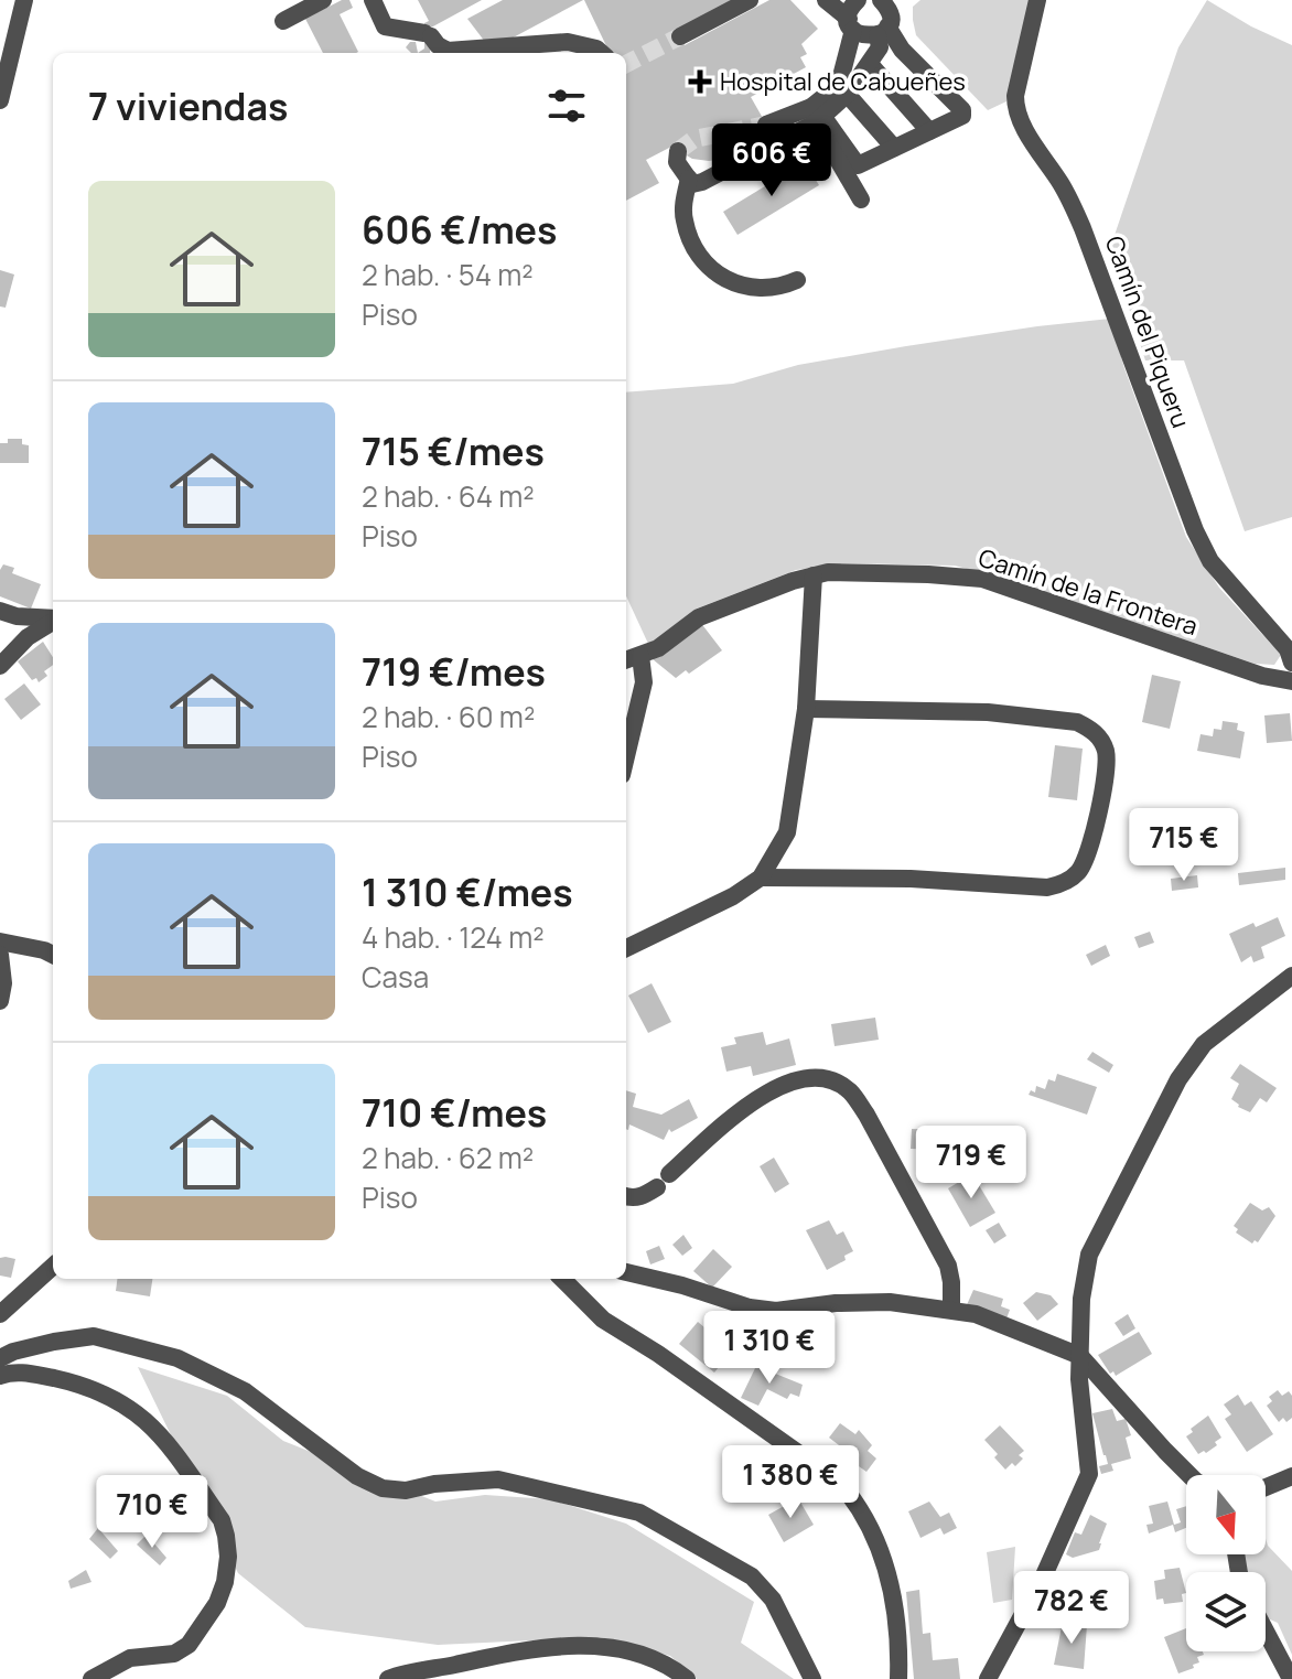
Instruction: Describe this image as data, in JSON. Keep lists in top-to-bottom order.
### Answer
{
  "streets": {
    "street": ["Camín del Piqueru", "Camín de la Frontera"]
  },
  "places": {
    "health": ["Hospital de Cabueñes"]
  },
  "north": "bottom",
  "page": {
    "heading": "7 viviendas",
    "price": [
      "606 €",
      "715 €",
      "719 €",
      "1 310 €",
      "1 380 €",
      "710 €",
      "782 €"
    ],
    "list": [
      {
        "name": "606 €/mes",
        "note": "2 hab. · 54 m² · Piso"
      },
      {
        "name": "715 €/mes",
        "note": "2 hab. · 64 m² · Piso"
      },
      {
        "name": "719 €/mes",
        "note": "2 hab. · 60 m² · Piso"
      },
      {
        "name": "1 310 €/mes",
        "note": "4 hab. · 124 m² · Casa"
      },
      {
        "name": "710 €/mes",
        "note": "2 hab. · 62 m² · Piso"
      }
    ]
  }
}
